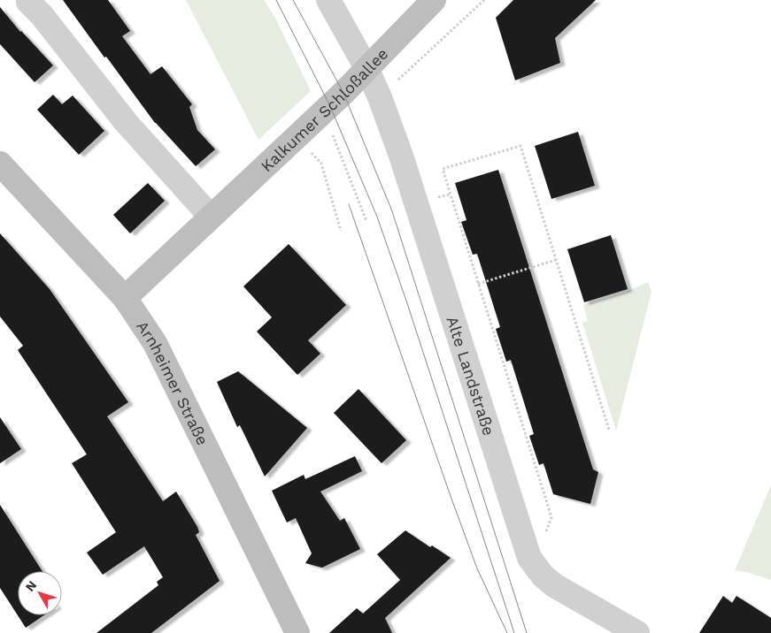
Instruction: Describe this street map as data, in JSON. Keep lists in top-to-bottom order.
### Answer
{
  "streets": {
    "main road": ["Kalkumer Schloßallee", "Arnheimer Straße"],
    "street": ["Alte Landstraße"]
  },
  "crossings": [
    ["Kalkumer Schloßallee", "Alte Landstraße"],
    ["Kalkumer Schloßallee", "Arnheimer Straße"]
  ],
  "north": "top left"
}
